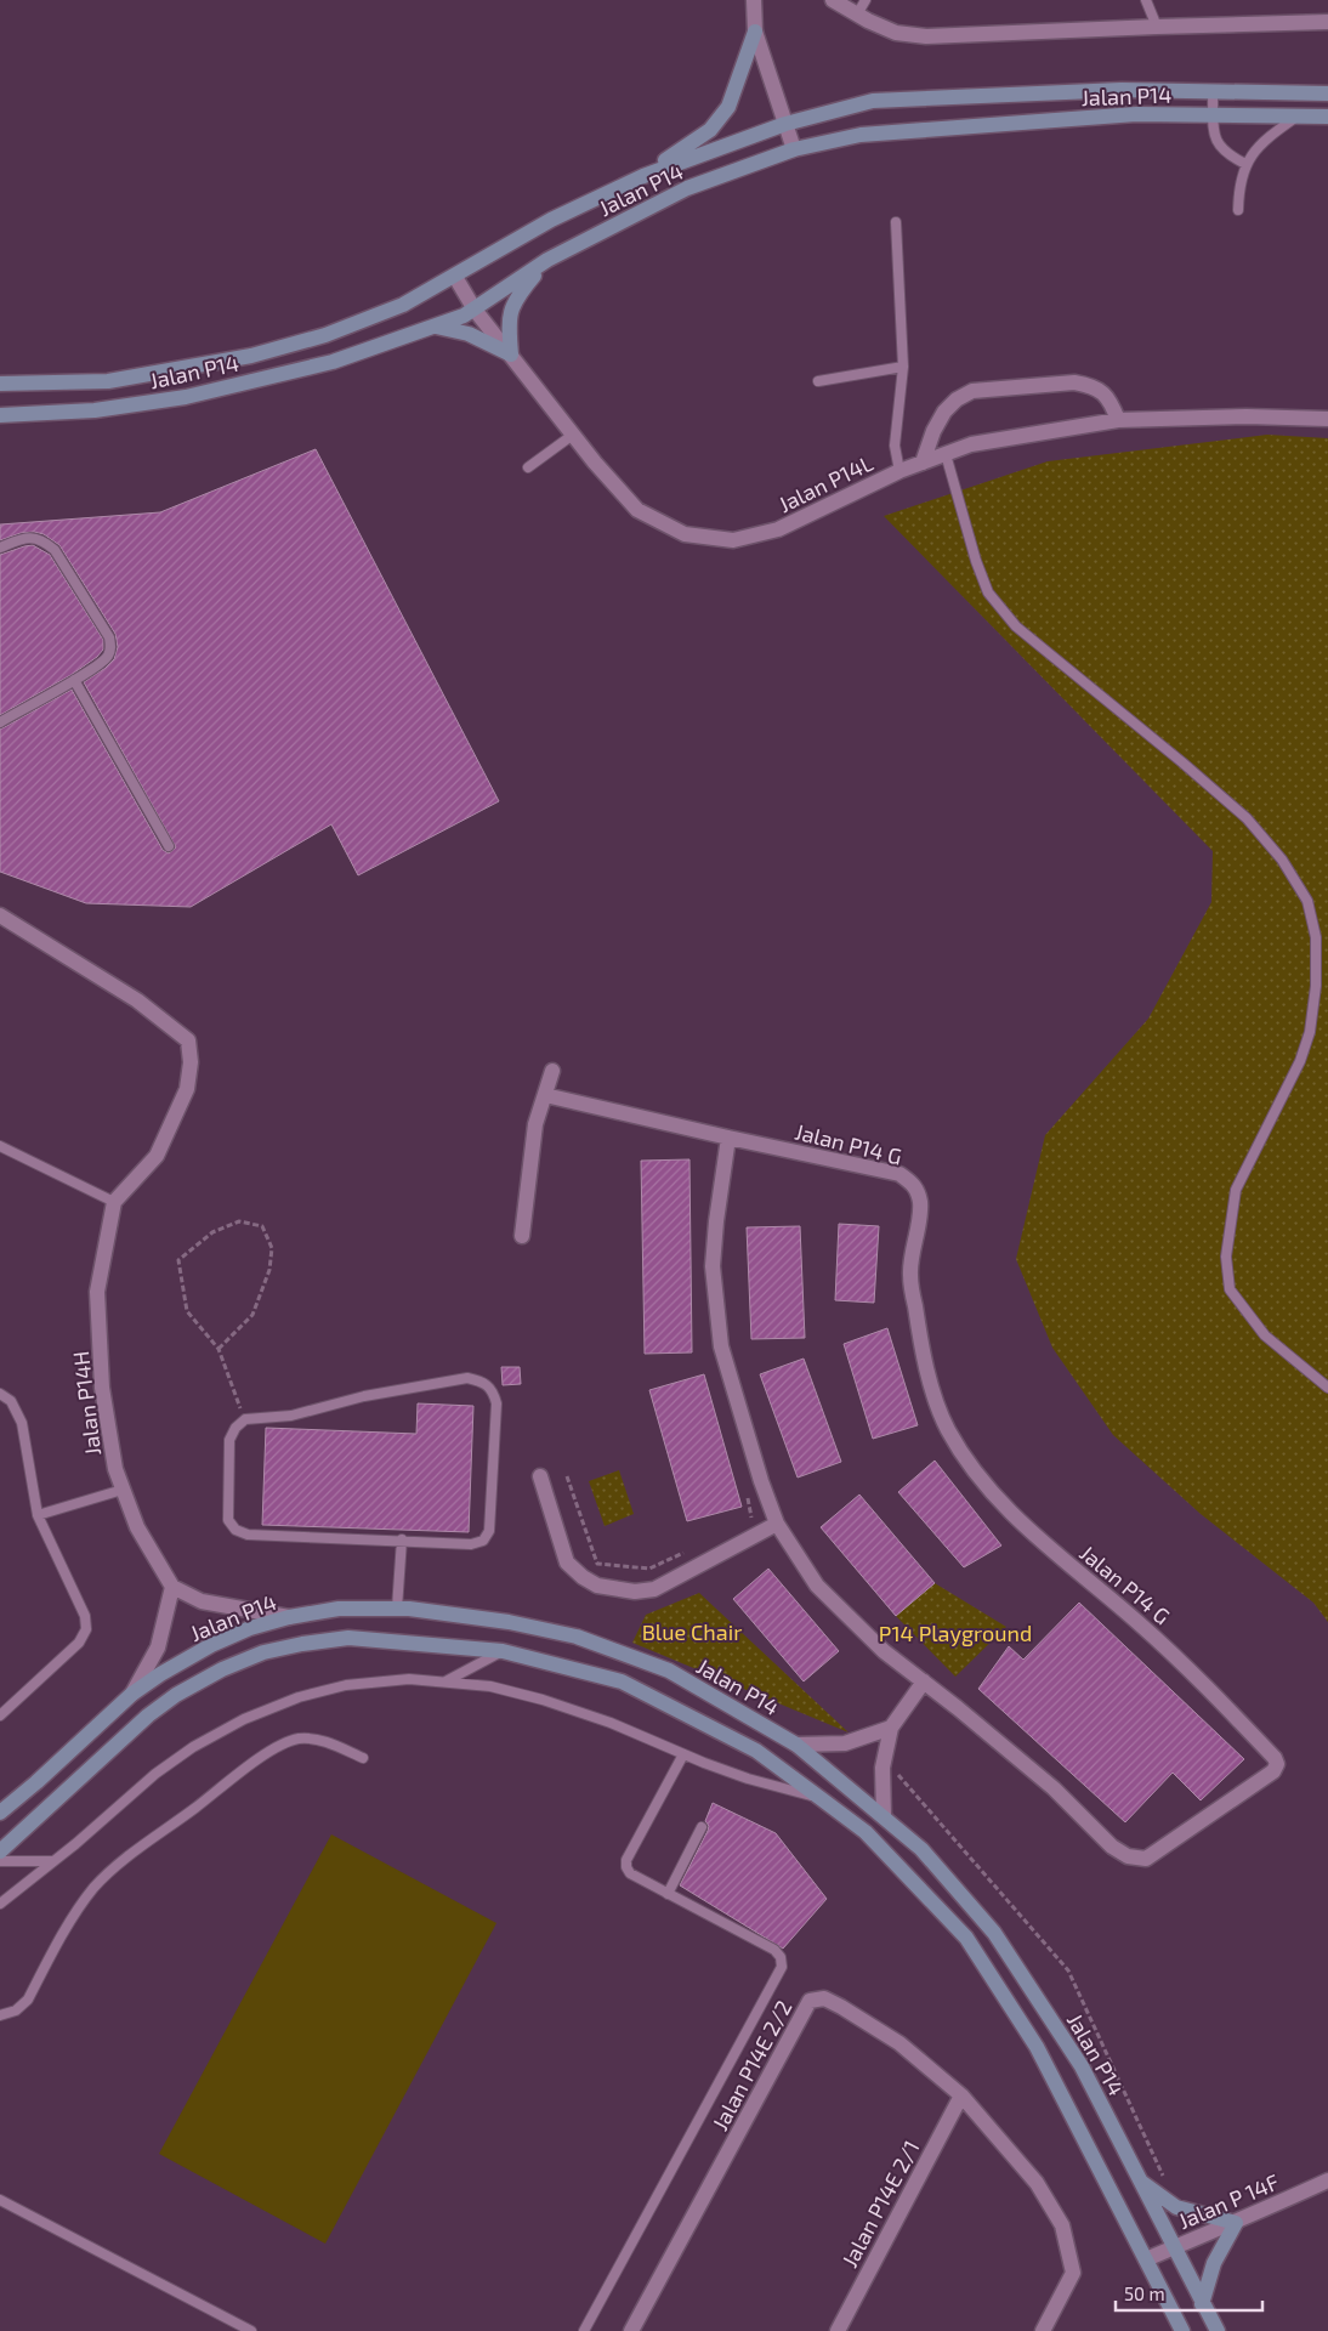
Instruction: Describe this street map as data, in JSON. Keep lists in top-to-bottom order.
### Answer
{
  "streets": {
    "main road": ["Jalan P14"],
    "street": [
      "Jalan P14L",
      "Jalan P14 G",
      "Jalan P14H",
      "Jalan P14E 2/2",
      "Jalan P 14F",
      "Jalan P14E 2/1"
    ]
  },
  "crossings": [
    ["Jalan P14", "Jalan P14L"],
    ["Jalan P14", "Jalan P 14F"],
    ["Jalan P14E 2/2", "Jalan P14E 2/1"]
  ],
  "parks": ["Blue Chair", "P14 Playground"],
  "scale_bar": "50 m"
}
